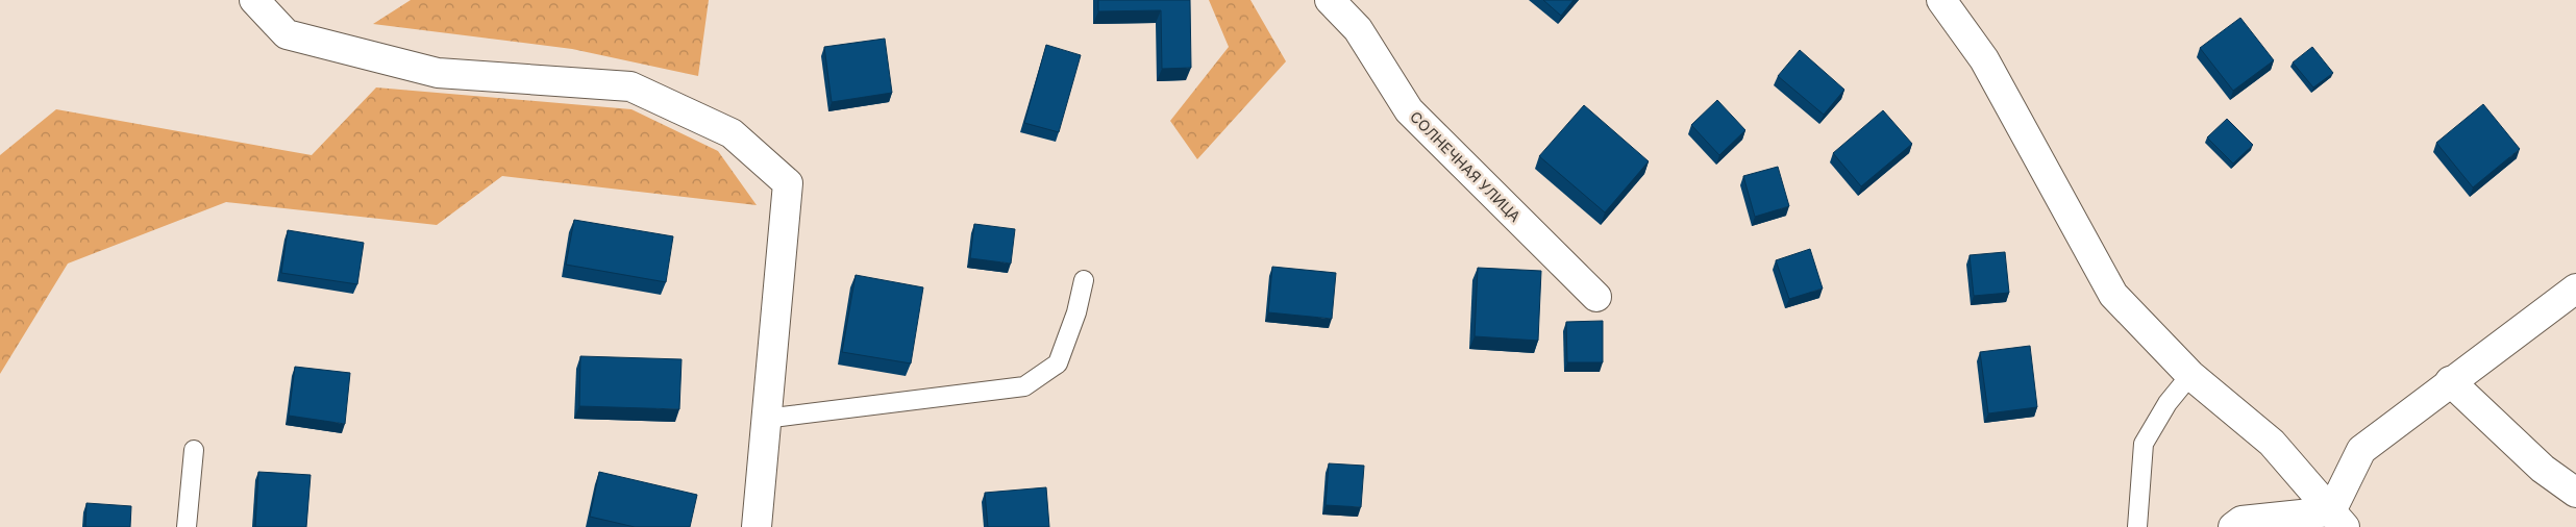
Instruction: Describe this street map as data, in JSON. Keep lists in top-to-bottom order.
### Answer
{
  "streets": {
    "street": ["СОЛНЕЧНАЯ УЛИЦА"]
  }
}
